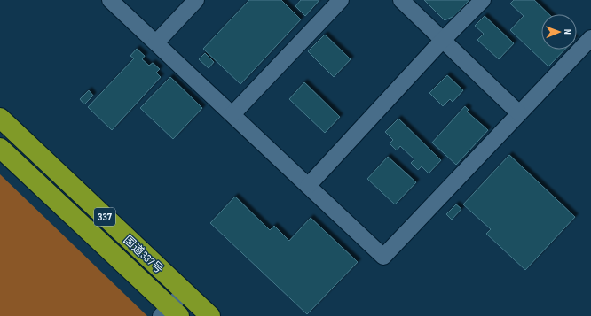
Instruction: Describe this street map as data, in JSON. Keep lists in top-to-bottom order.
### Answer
{
  "streets": {
    "highway": ["337", "国道337号"]
  },
  "north": "right"
}
